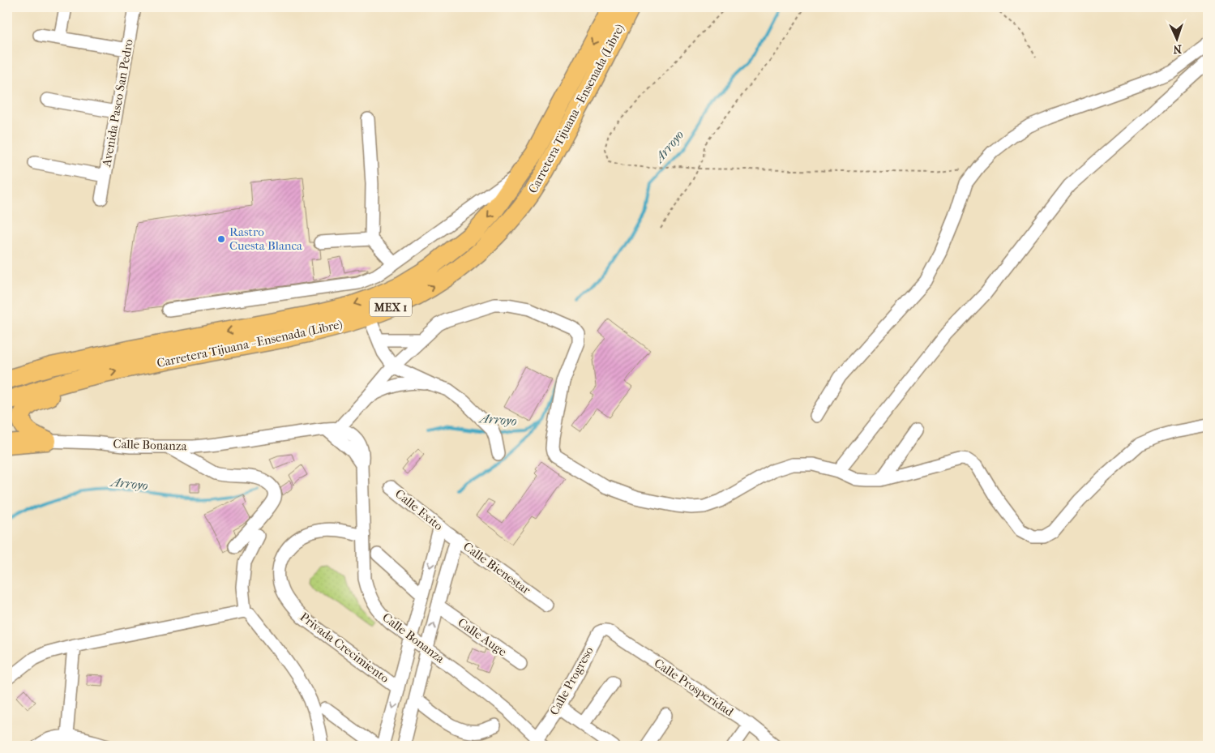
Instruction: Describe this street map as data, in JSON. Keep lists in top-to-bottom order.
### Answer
{
  "streets": {
    "highway": ["Carretera Tijuana - Ensenada (Libre)", "MEX 1"],
    "street": [
      "Avenida Paseo San Pedro",
      "Calle Bonanza",
      "Calle Exito",
      "Calle Bienestar",
      "Calle Auge",
      "Privada Crecimiento",
      "Calle Progreso",
      "Calle Prosperidad"
    ]
  },
  "crossings": [
    ["Calle Bonanza", "Privada Crecimiento"],
    ["Calle Bonanza", "Calle Progreso"],
    ["Calle Exito", "Calle Bienestar"],
    ["Calle Progreso", "Calle Prosperidad"]
  ],
  "water": ["Arroyo"],
  "places": ["Rastro Cuesta Blanca"],
  "north": "bottom"
}
